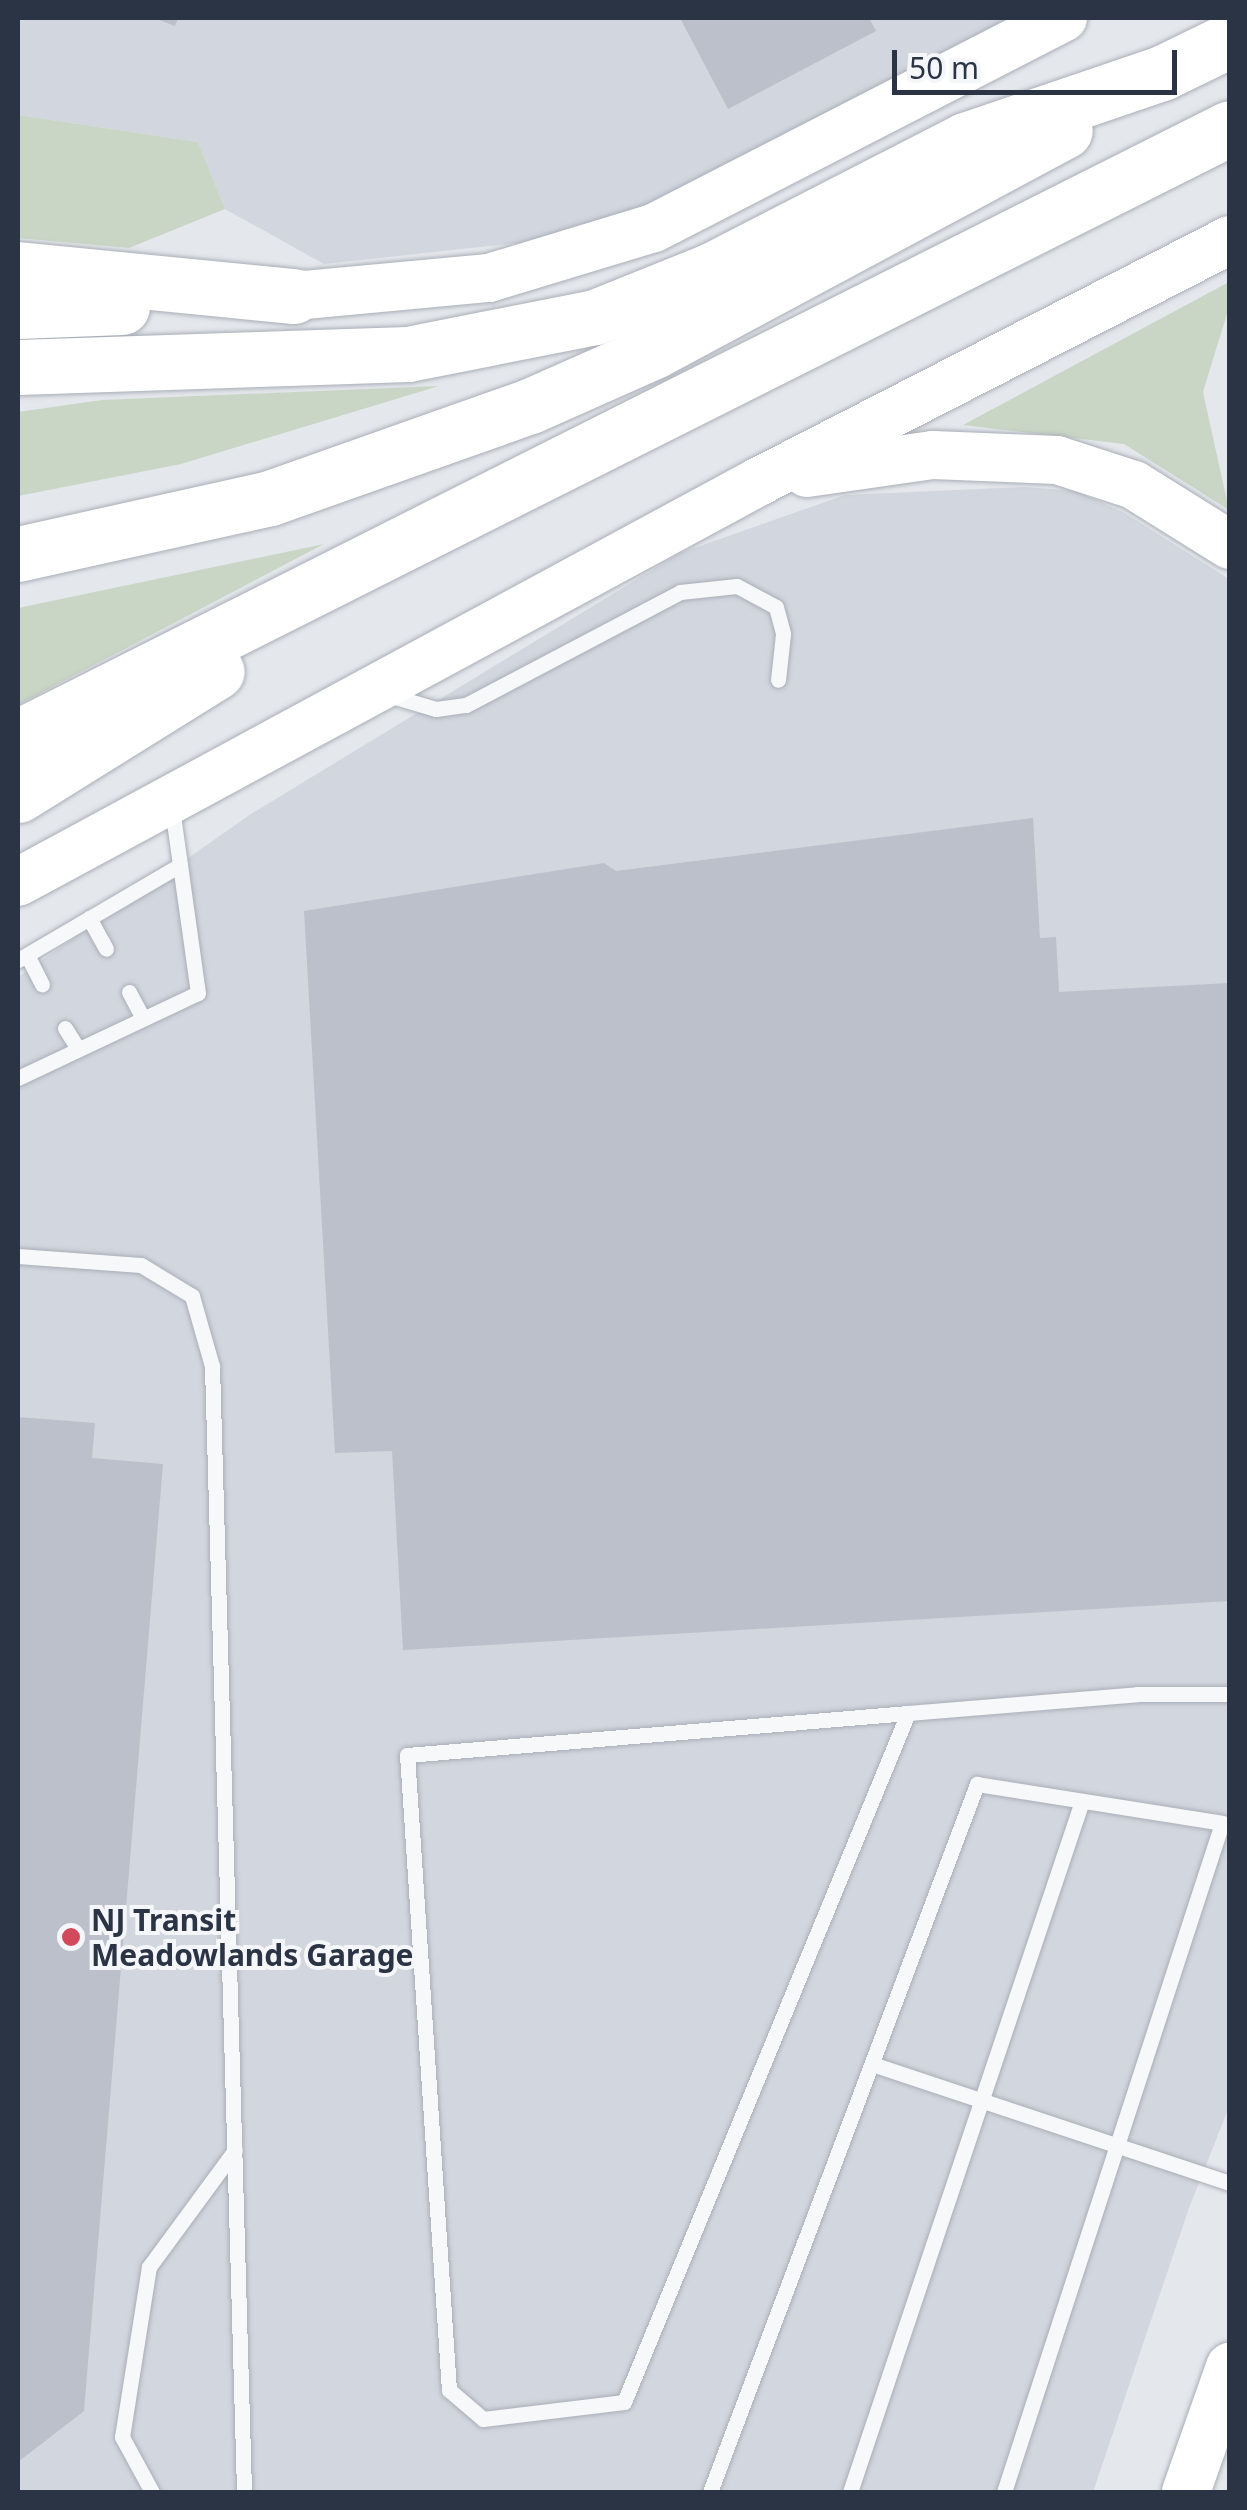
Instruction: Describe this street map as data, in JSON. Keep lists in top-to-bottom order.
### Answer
{
  "places": ["NJ Transit Meadowlands Garage"],
  "scale_bar": "50 m"
}
